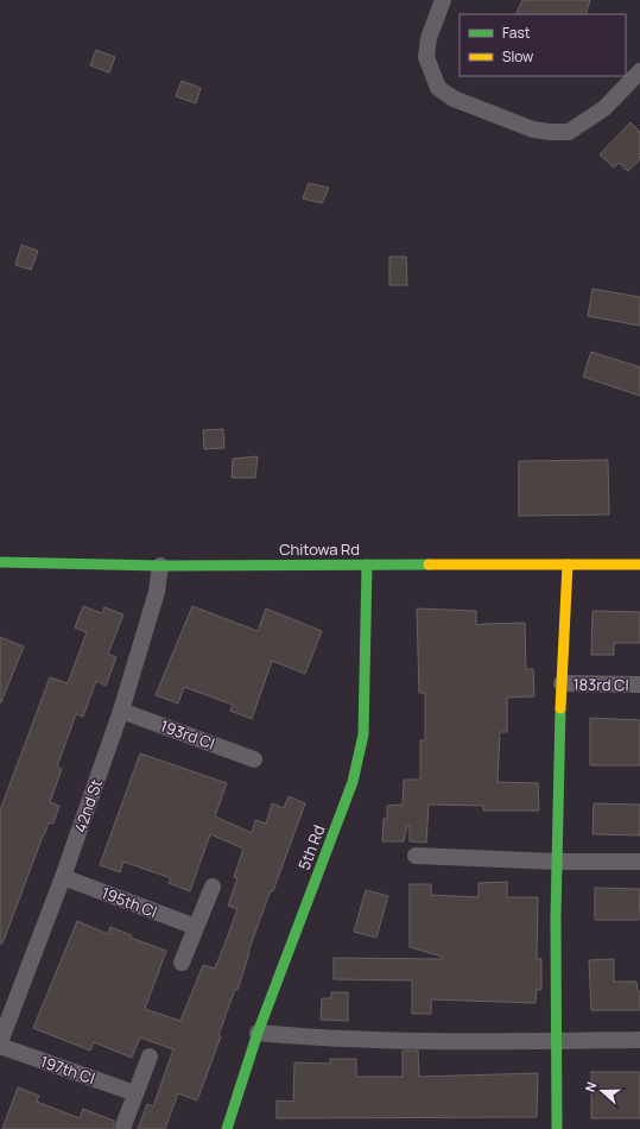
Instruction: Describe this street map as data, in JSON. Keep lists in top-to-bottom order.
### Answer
{
  "streets": {
    "street": [
      "Chitowa Rd",
      "183rd Cl",
      "193rd Cl",
      "42nd St",
      "5th Rd",
      "195th Cl",
      "197th Cl"
    ]
  },
  "crossings": [
    ["Chitowa Rd", "42nd St"],
    ["Chitowa Rd", "5th Rd"],
    ["193rd Cl", "42nd St"],
    ["42nd St", "195th Cl"]
  ],
  "legend": ["Fast", "Slow"],
  "north": "left"
}
